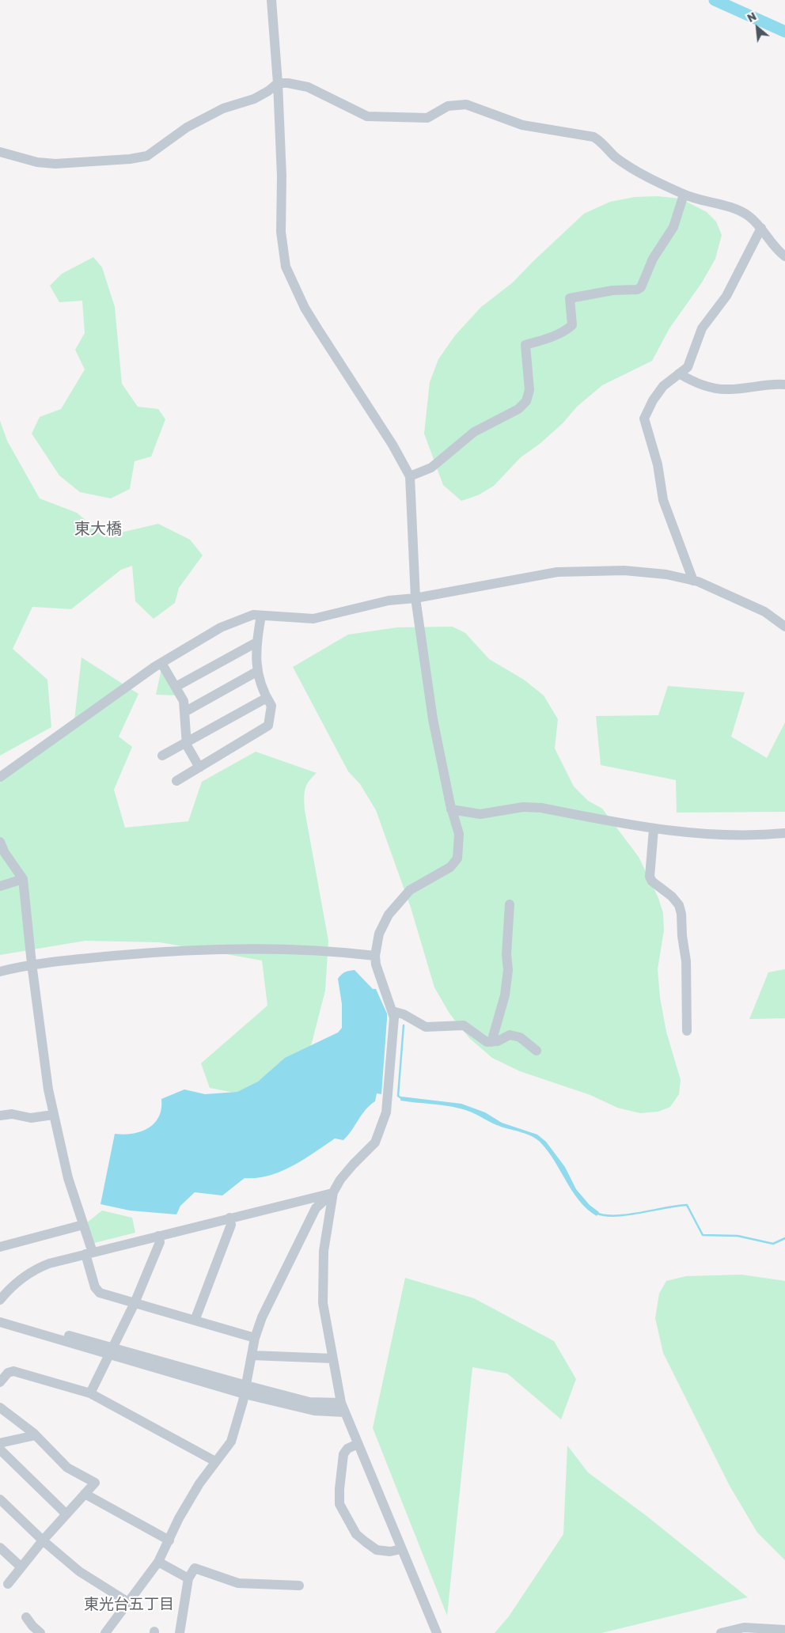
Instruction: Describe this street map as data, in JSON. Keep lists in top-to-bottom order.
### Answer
{
  "districts": ["東大橋", "東光台五丁目"],
  "north": "top left"
}
